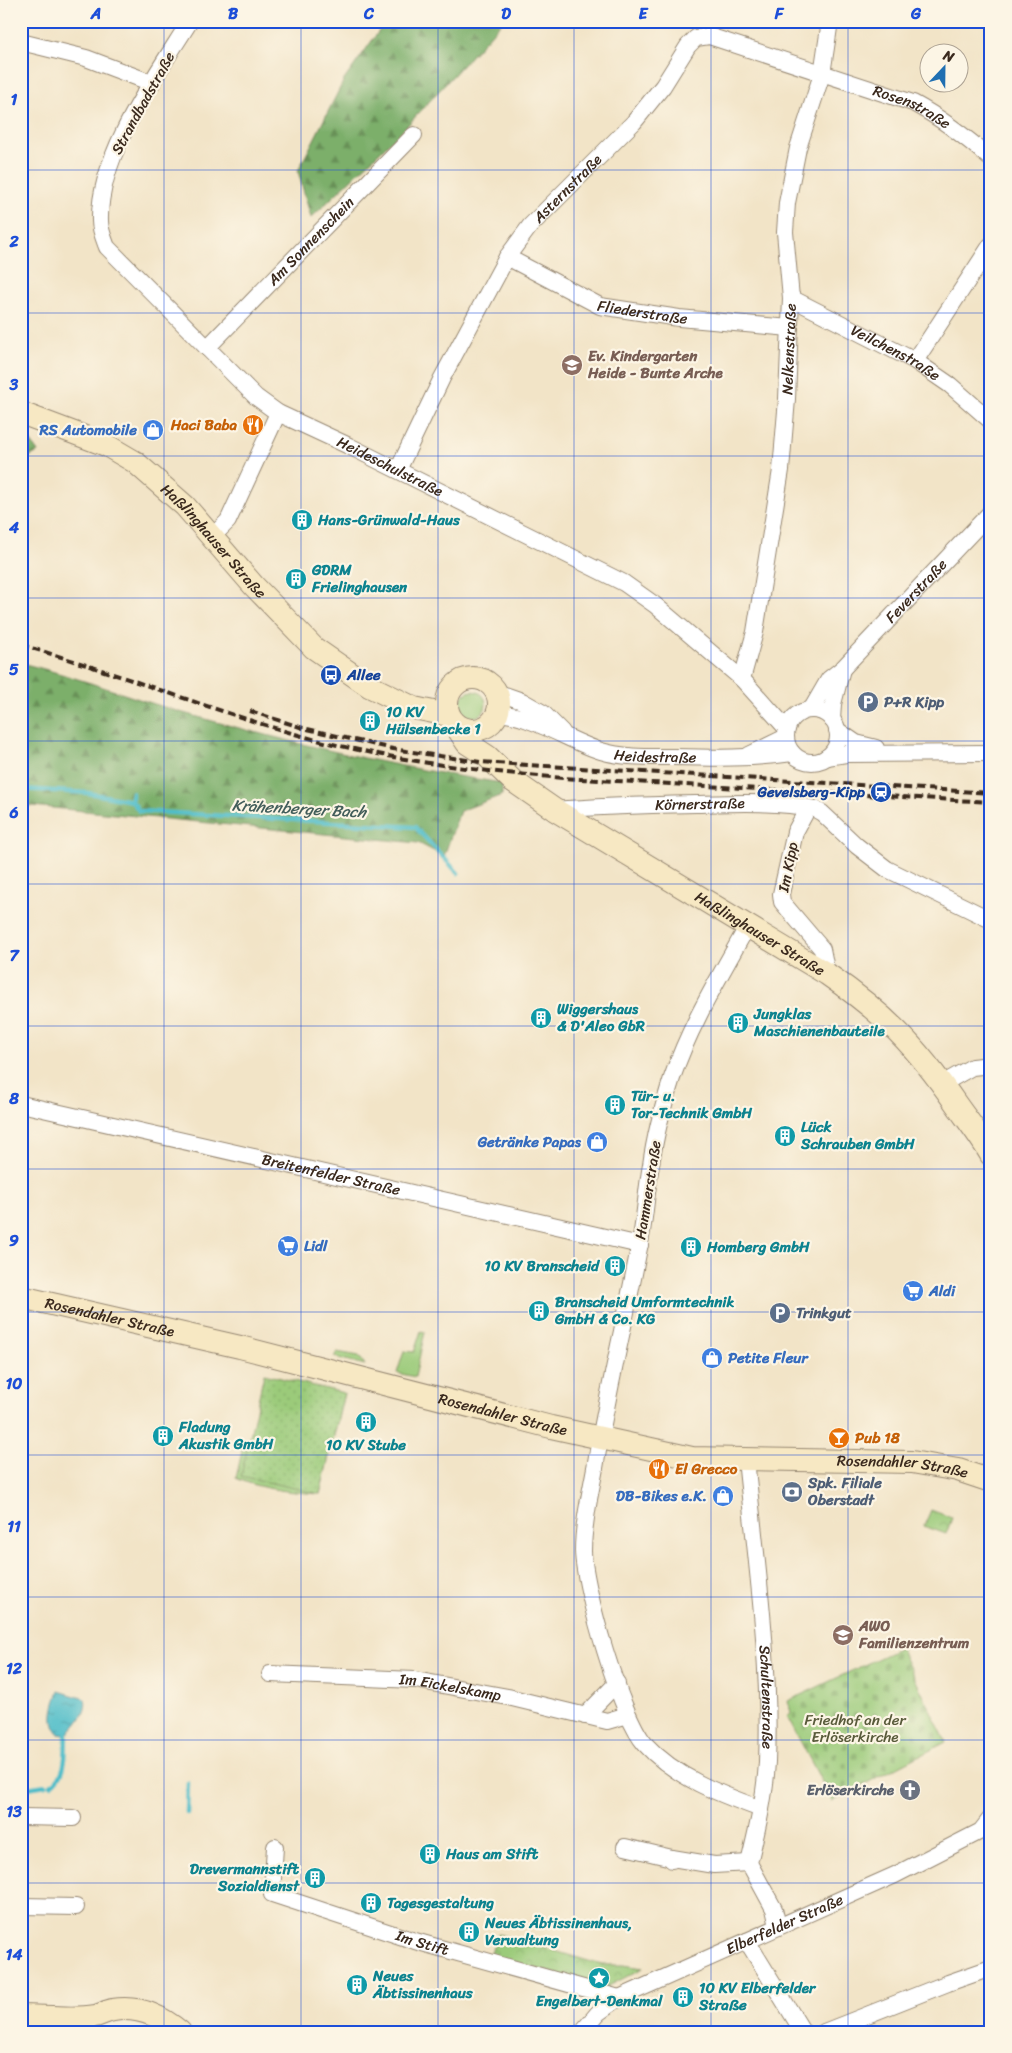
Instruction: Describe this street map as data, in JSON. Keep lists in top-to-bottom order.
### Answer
{
  "streets": {
    "main road": ["Haßlinghauser Straße", "Rosendahler Straße"],
    "street": [
      "Strandbadstraße",
      "Rosenstraße",
      "Asternstraße",
      "Am Sonnenschein",
      "Fliederstraße",
      "Nelkenstraße",
      "Veilchenstraße",
      "Heideschulstraße",
      "Feverstraße",
      "Heidestraße",
      "Körnerstraße",
      "Im Kipp",
      "Breitenfelder Straße",
      "Hammerstraße",
      "Im Eickelskamp",
      "Schultenstraße",
      "Elberfelder Straße",
      "Im Stift"
    ]
  },
  "crossings": [
    ["Strandbadstraße", "Heideschulstraße"],
    ["Rosenstraße", "Asternstraße"],
    ["Rosenstraße", "Nelkenstraße"],
    ["Asternstraße", "Fliederstraße"],
    ["Asternstraße", "Nelkenstraße"],
    ["Asternstraße", "Heideschulstraße"],
    ["Am Sonnenschein", "Heideschulstraße"],
    ["Fliederstraße", "Nelkenstraße"],
    ["Nelkenstraße", "Veilchenstraße"],
    ["Nelkenstraße", "Heideschulstraße"],
    ["Heideschulstraße", "Feverstraße"],
    ["Heideschulstraße", "Heidestraße"],
    ["Haßlinghauser Straße", "Heidestraße"],
    ["Haßlinghauser Straße", "Körnerstraße"],
    ["Haßlinghauser Straße", "Im Kipp"],
    ["Haßlinghauser Straße", "Hammerstraße"],
    ["Feverstraße", "Heidestraße"],
    ["Körnerstraße", "Im Kipp"],
    ["Breitenfelder Straße", "Hammerstraße"],
    ["Hammerstraße", "Rosendahler Straße"],
    ["Rosendahler Straße", "Schultenstraße"],
    ["Elberfelder Straße", "Im Stift"]
  ],
  "water": ["Krähenberger Bach"],
  "parks": ["Friedhof an der Erlöserkirche"],
  "places": {
    "school or university": ["Ev. Kindergarten Heide - Bunte Arche", "AWO Familienzentrum"],
    "restaurant": ["Haci Baba", "El Grecco"],
    "shop": [
      "RS Automobile",
      "Getränke Papas",
      "Petite Fleur",
      "DB-Bikes e.K."
    ],
    "building": [
      "Hans-Grünwald-Haus",
      "GDRM Frielinghausen",
      "10 KV Hülsenbecke 1",
      "Wiggershaus & D'Aleo GbR",
      "Jungklas Maschienenbauteile",
      "Tür- u. Tor-Technik GmbH",
      "Lück Schrauben GmbH",
      "Homberg GmbH",
      "10 KV Branscheid",
      "Branscheid Umformtechnik GmbH & Co. KG",
      "10 KV Stube",
      "Fladung Akustik GmbH",
      "Haus am Stift",
      "Drevermannstift Sozialdienst",
      "Tagesgestaltung",
      "Neues Äbtissinenhaus, Verwaltung",
      "Neues Äbtissinenhaus",
      "10 KV Elberfelder Straße"
    ],
    "bus stop": ["Allee"],
    "parking": ["P+R Kipp", "Trinkgut"],
    "station": ["Gevelsberg-Kipp"],
    "supermarket": ["Lidl", "Aldi"],
    "bar": ["Pub 18"],
    "bank": ["Spk. Filiale Oberstadt"],
    "church": ["Erlöserkirche"],
    "place": ["Engelbert-Denkmal"]
  },
  "north": "top",
  "grid": {
    "columns": [
      "A",
      "B",
      "C",
      "D",
      "E",
      "F",
      "G"
    ],
    "rows": [
      "1",
      "2",
      "3",
      "4",
      "5",
      "6",
      "7",
      "8",
      "9",
      "10",
      "11",
      "12",
      "13",
      "14"
    ]
  }
}
